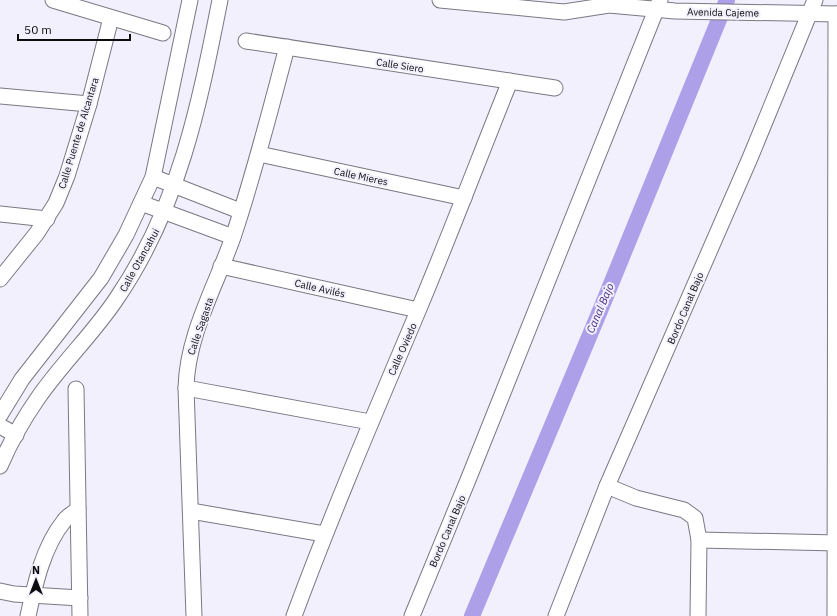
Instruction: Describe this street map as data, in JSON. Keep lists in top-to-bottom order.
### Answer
{
  "streets": {
    "street": [
      "Avenida Cajeme",
      "Calle Siero",
      "Calle Puente de Alcantara",
      "Calle Mieres",
      "Calle Otancahui",
      "Calle Avilés",
      "Bordo Canal Bajo",
      "Calle Sagasta",
      "Calle Oviedo"
    ]
  },
  "crossings": [
    ["Avenida Cajeme", "Bordo Canal Bajo"],
    ["Calle Siero", "Calle Sagasta"],
    ["Calle Siero", "Calle Oviedo"],
    ["Calle Mieres", "Calle Sagasta"],
    ["Calle Mieres", "Calle Oviedo"],
    ["Calle Avilés", "Calle Sagasta"],
    ["Calle Avilés", "Calle Oviedo"]
  ],
  "water": ["Canal Bajo"],
  "scale_bar": "50 m",
  "north": "top"
}
